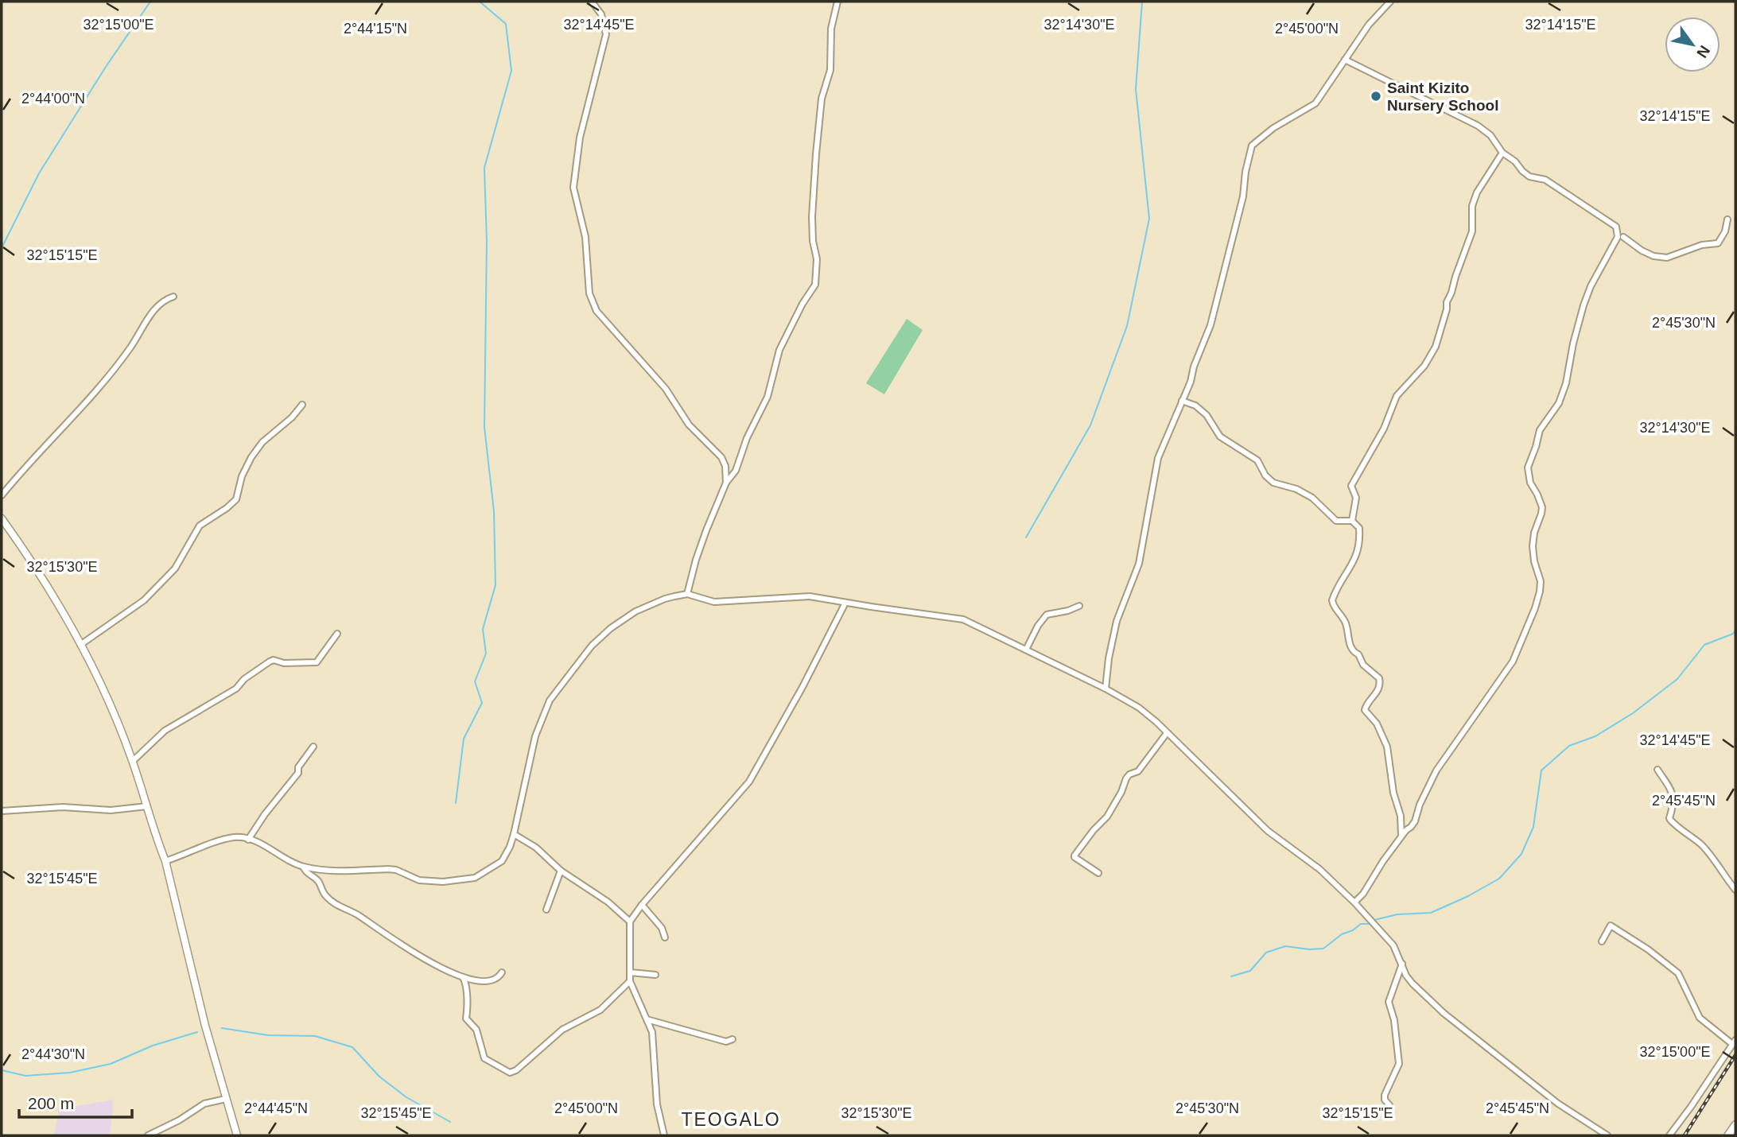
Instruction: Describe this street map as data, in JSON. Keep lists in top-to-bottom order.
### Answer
{
  "districts": ["TEOGALO"],
  "places": ["Saint Kizito Nursery School"],
  "scale_bar": "200 m",
  "north": "bottom right",
  "coordinates": [
    "32°14'45\"E",
    "32°14'30\"E",
    "32°15'00\"E",
    "32°14'15\"E",
    "2°44'15\"N",
    "2°45'00\"N",
    "2°44'00\"N",
    "32°15'15\"E",
    "2°45'30\"N",
    "32°15'30\"E",
    "2°45'45\"N",
    "32°15'45\"E",
    "2°44'30\"N",
    "2°44'45\"N"
  ]
}
